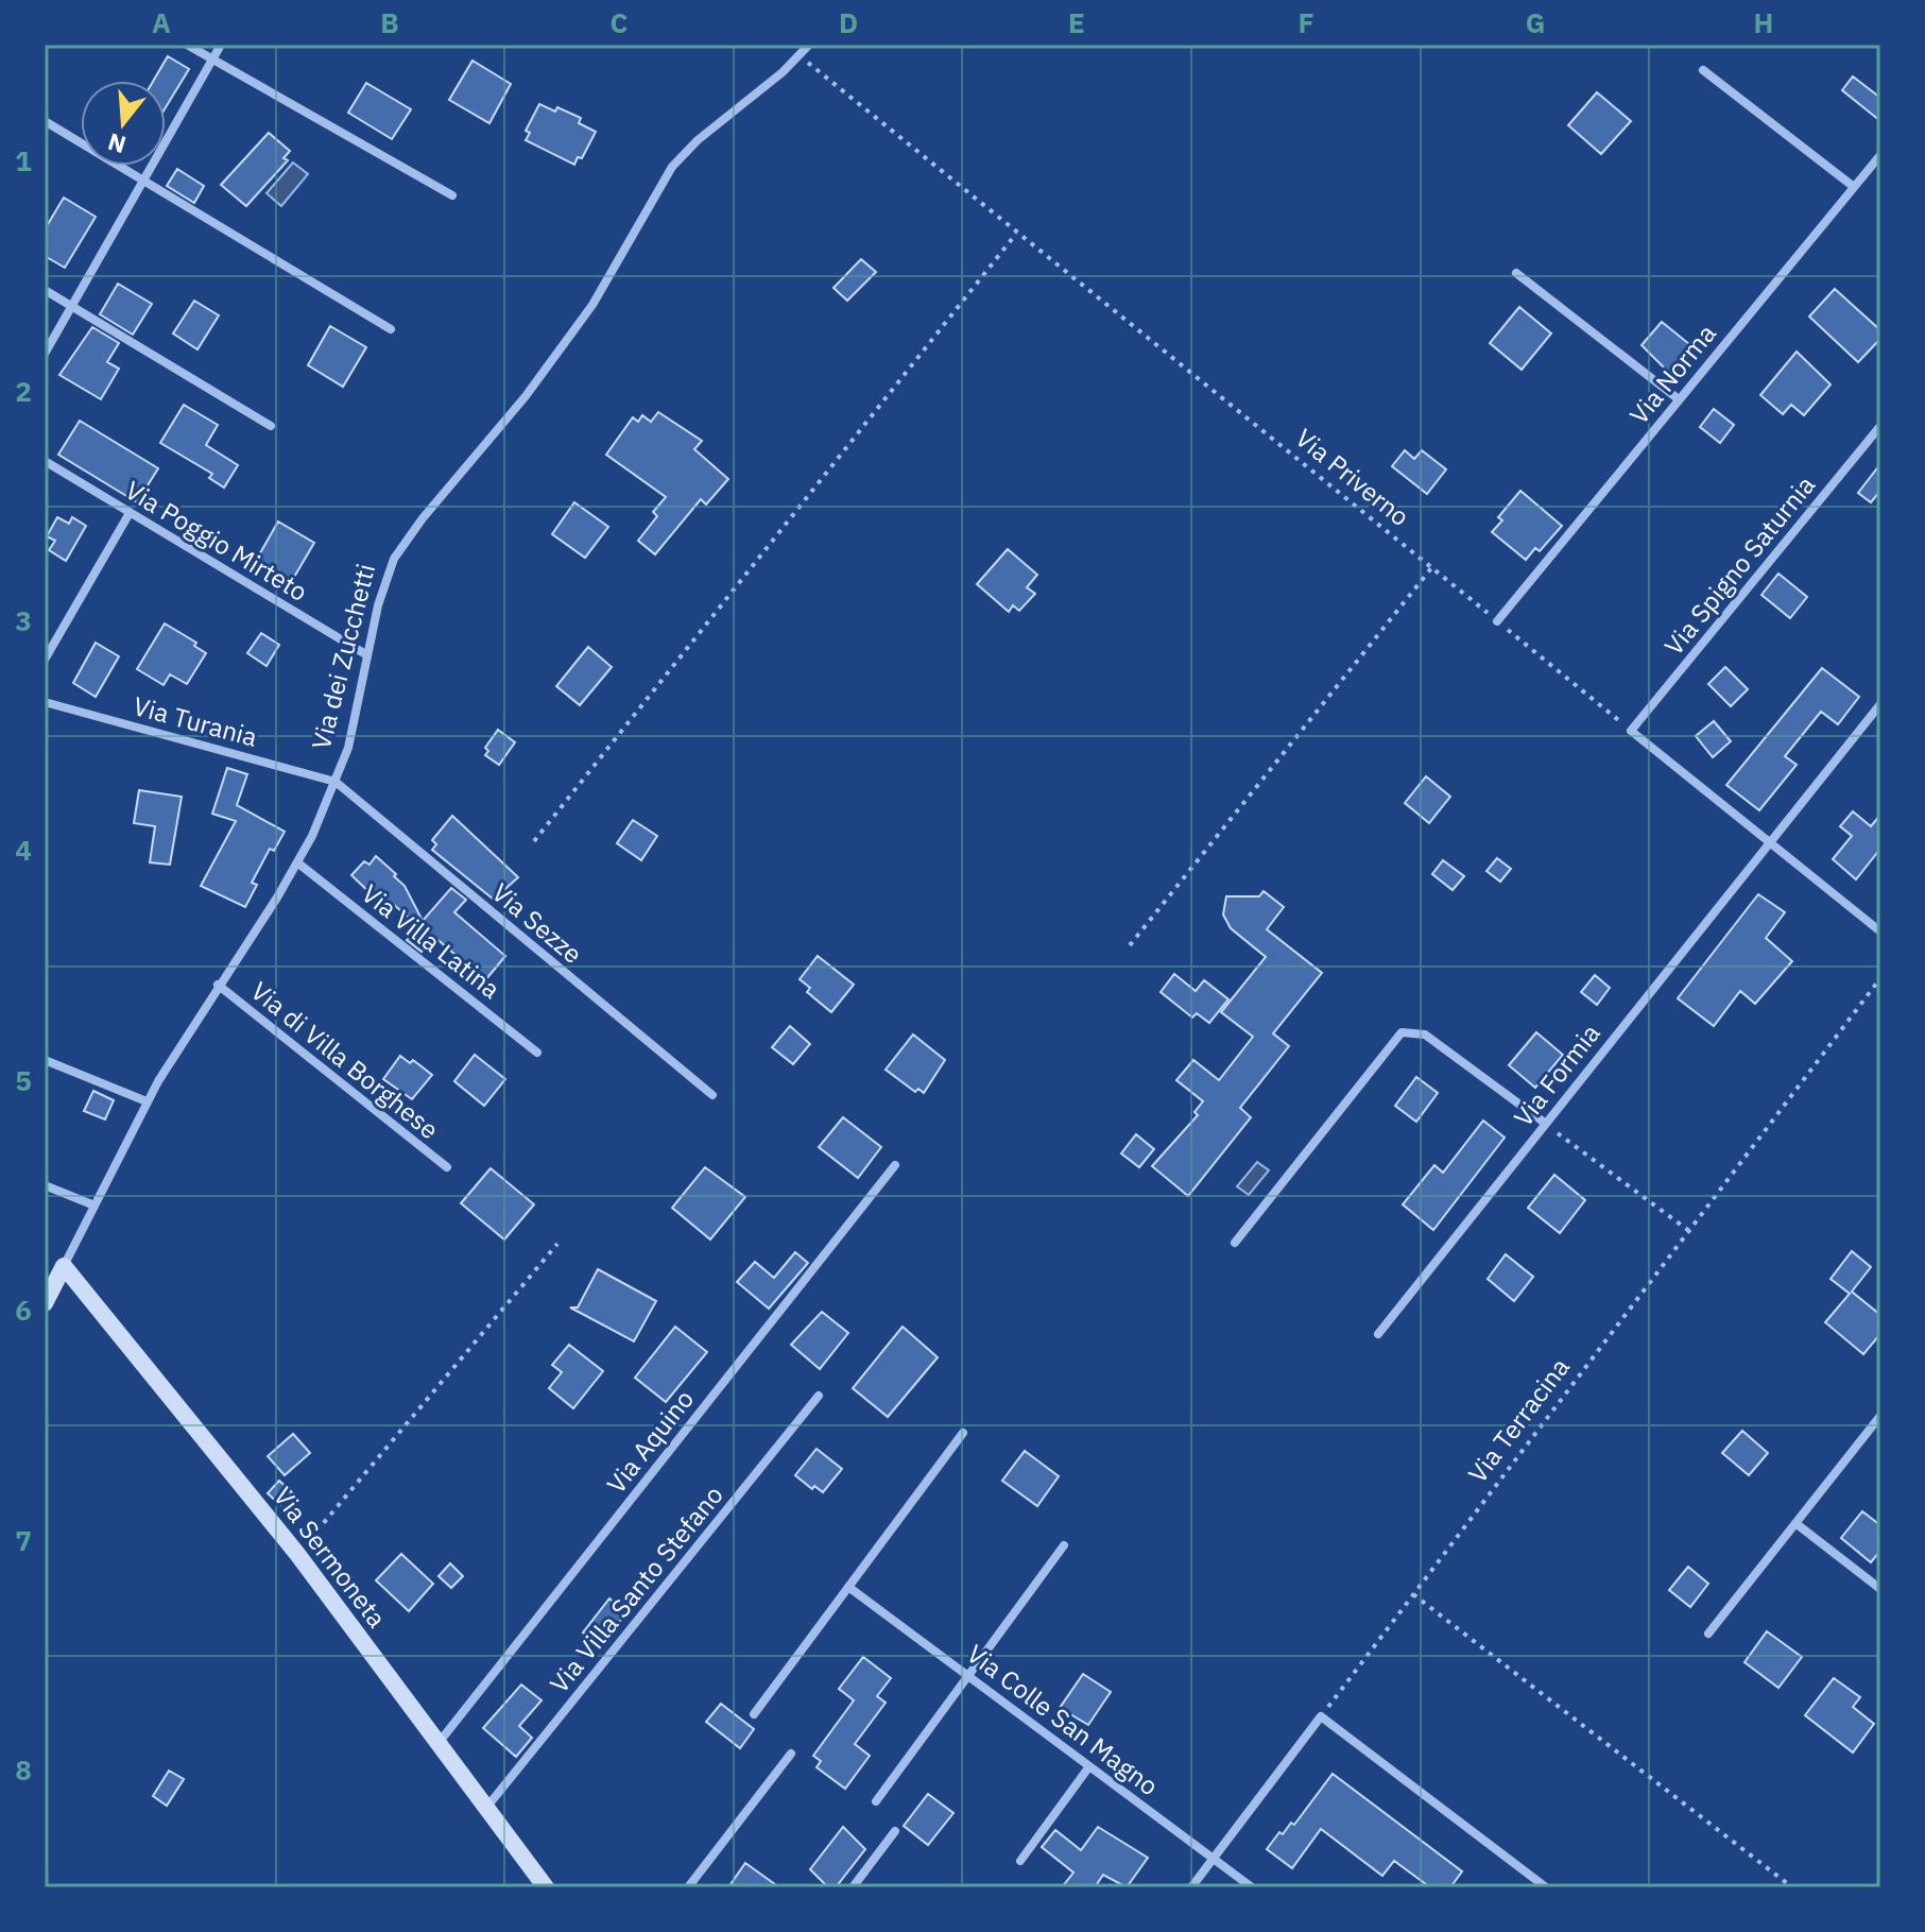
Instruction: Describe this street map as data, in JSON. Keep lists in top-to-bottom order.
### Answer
{
  "streets": {
    "street": [
      "Via Norma",
      "Via Poggio Mirteto",
      "Via Spigno Saturnia",
      "Via dei Zucchetti",
      "Via Turania",
      "Via Sezze",
      "Via Villa Latina",
      "Via di Villa Borghese",
      "Via Formia",
      "Via Aquino",
      "Via Sermoneta",
      "Via Villa Santo Stefano",
      "Via Colle San Magno"
    ],
    "path": ["Via Priverno", "Via Terracina"]
  },
  "crossings": [
    ["Via Norma", "Via Priverno"],
    ["Via Priverno", "Via Spigno Saturnia"],
    ["Via Priverno", "Via dei Zucchetti"],
    ["Via Poggio Mirteto", "Via dei Zucchetti"],
    ["Via dei Zucchetti", "Via Turania"],
    ["Via dei Zucchetti", "Via Sezze"],
    ["Via dei Zucchetti", "Via Villa Latina"],
    ["Via dei Zucchetti", "Via di Villa Borghese"],
    ["Via dei Zucchetti", "Via Sermoneta"],
    ["Via Turania", "Via Sezze"],
    ["Via Aquino", "Via Sermoneta"],
    ["Via Sermoneta", "Via Villa Santo Stefano"]
  ],
  "north": "bottom",
  "grid": {
    "columns": [
      "A",
      "B",
      "C",
      "D",
      "E",
      "F",
      "G",
      "H"
    ],
    "rows": [
      "1",
      "2",
      "3",
      "4",
      "5",
      "6",
      "7",
      "8"
    ]
  }
}
